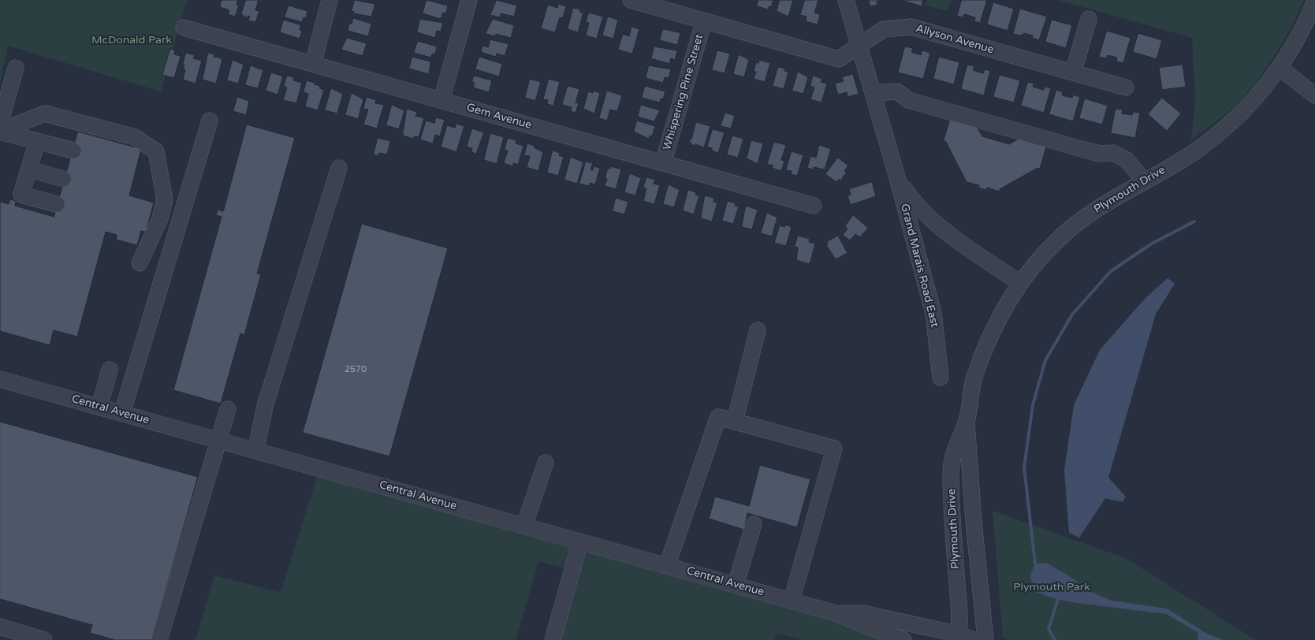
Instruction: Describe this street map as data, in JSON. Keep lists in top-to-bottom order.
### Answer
{
  "streets": {
    "street": [
      "Allyson Avenue",
      "Whispering Pine Street",
      "Gem Avenue",
      "Plymouth Drive",
      "Grand Marais Road East",
      "Central Avenue"
    ]
  },
  "crossings": [
    ["Allyson Avenue", "Whispering Pine Street"],
    ["Allyson Avenue", "Grand Marais Road East"],
    ["Whispering Pine Street", "Gem Avenue"],
    ["Plymouth Drive", "Grand Marais Road East"],
    ["Plymouth Drive", "Central Avenue"]
  ],
  "parks": ["McDonald Park", "Plymouth Park"],
  "house_numbers": ["2570"]
}
